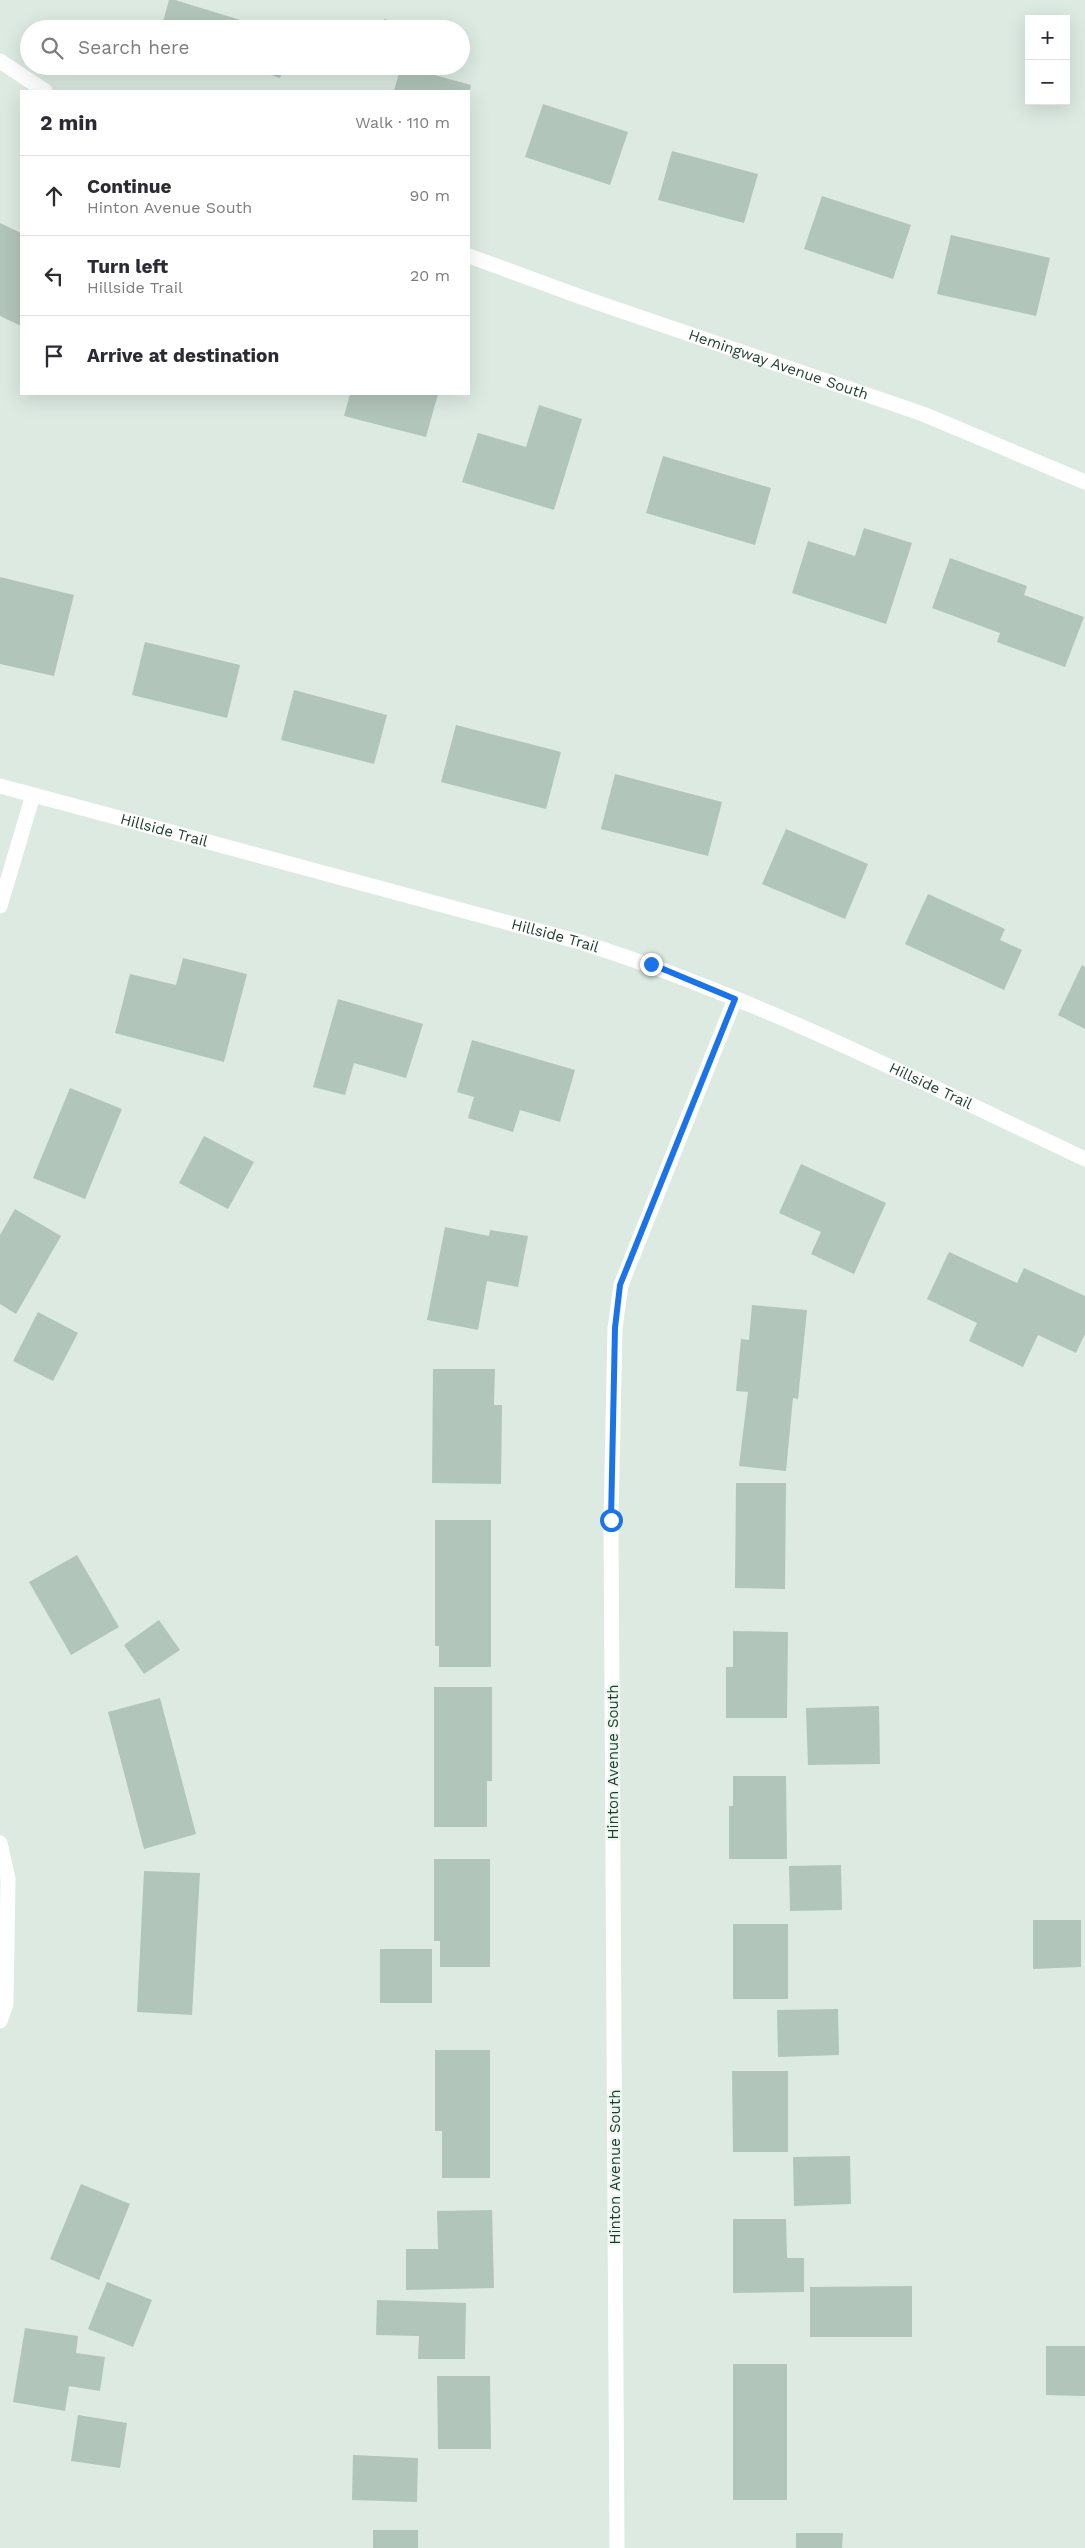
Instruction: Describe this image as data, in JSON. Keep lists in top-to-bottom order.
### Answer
{
  "streets": {
    "street": ["Hemingway Avenue South", "Hillside Trail", "Hinton Avenue South"]
  },
  "crossings": [
    ["Hillside Trail", "Hinton Avenue South"]
  ],
  "page": {
    "map_buttons": ["+", "−"],
    "search": "Search here",
    "heading": ["2 min", "Walk · 110 m"],
    "list": [
      ["Continue", "Hinton Avenue South", "90 m"],
      ["Turn left", "Hillside Trail", "20 m"],
      "Arrive at destination"
    ]
  }
}
